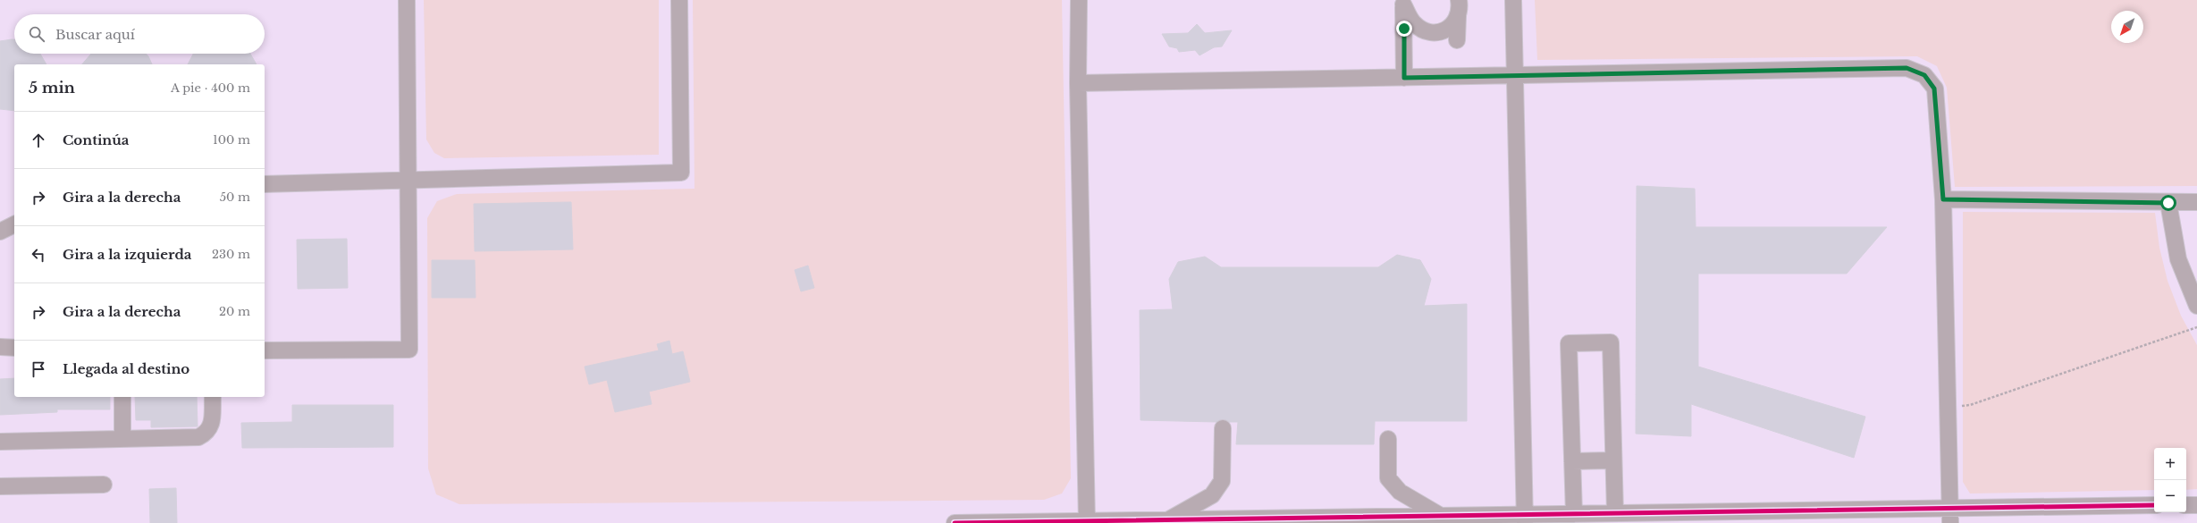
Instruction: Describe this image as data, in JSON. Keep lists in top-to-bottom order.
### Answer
{
  "north": "bottom left",
  "page": {
    "search": "Buscar aquí",
    "heading": ["5 min", "A pie · 400 m"],
    "list": [
      ["Continúa", "100 m"],
      ["Gira a la derecha", "50 m"],
      ["Gira a la izquierda", "230 m"],
      ["Gira a la derecha", "20 m"],
      "Llegada al destino"
    ],
    "map_buttons": ["+", "−"]
  }
}
